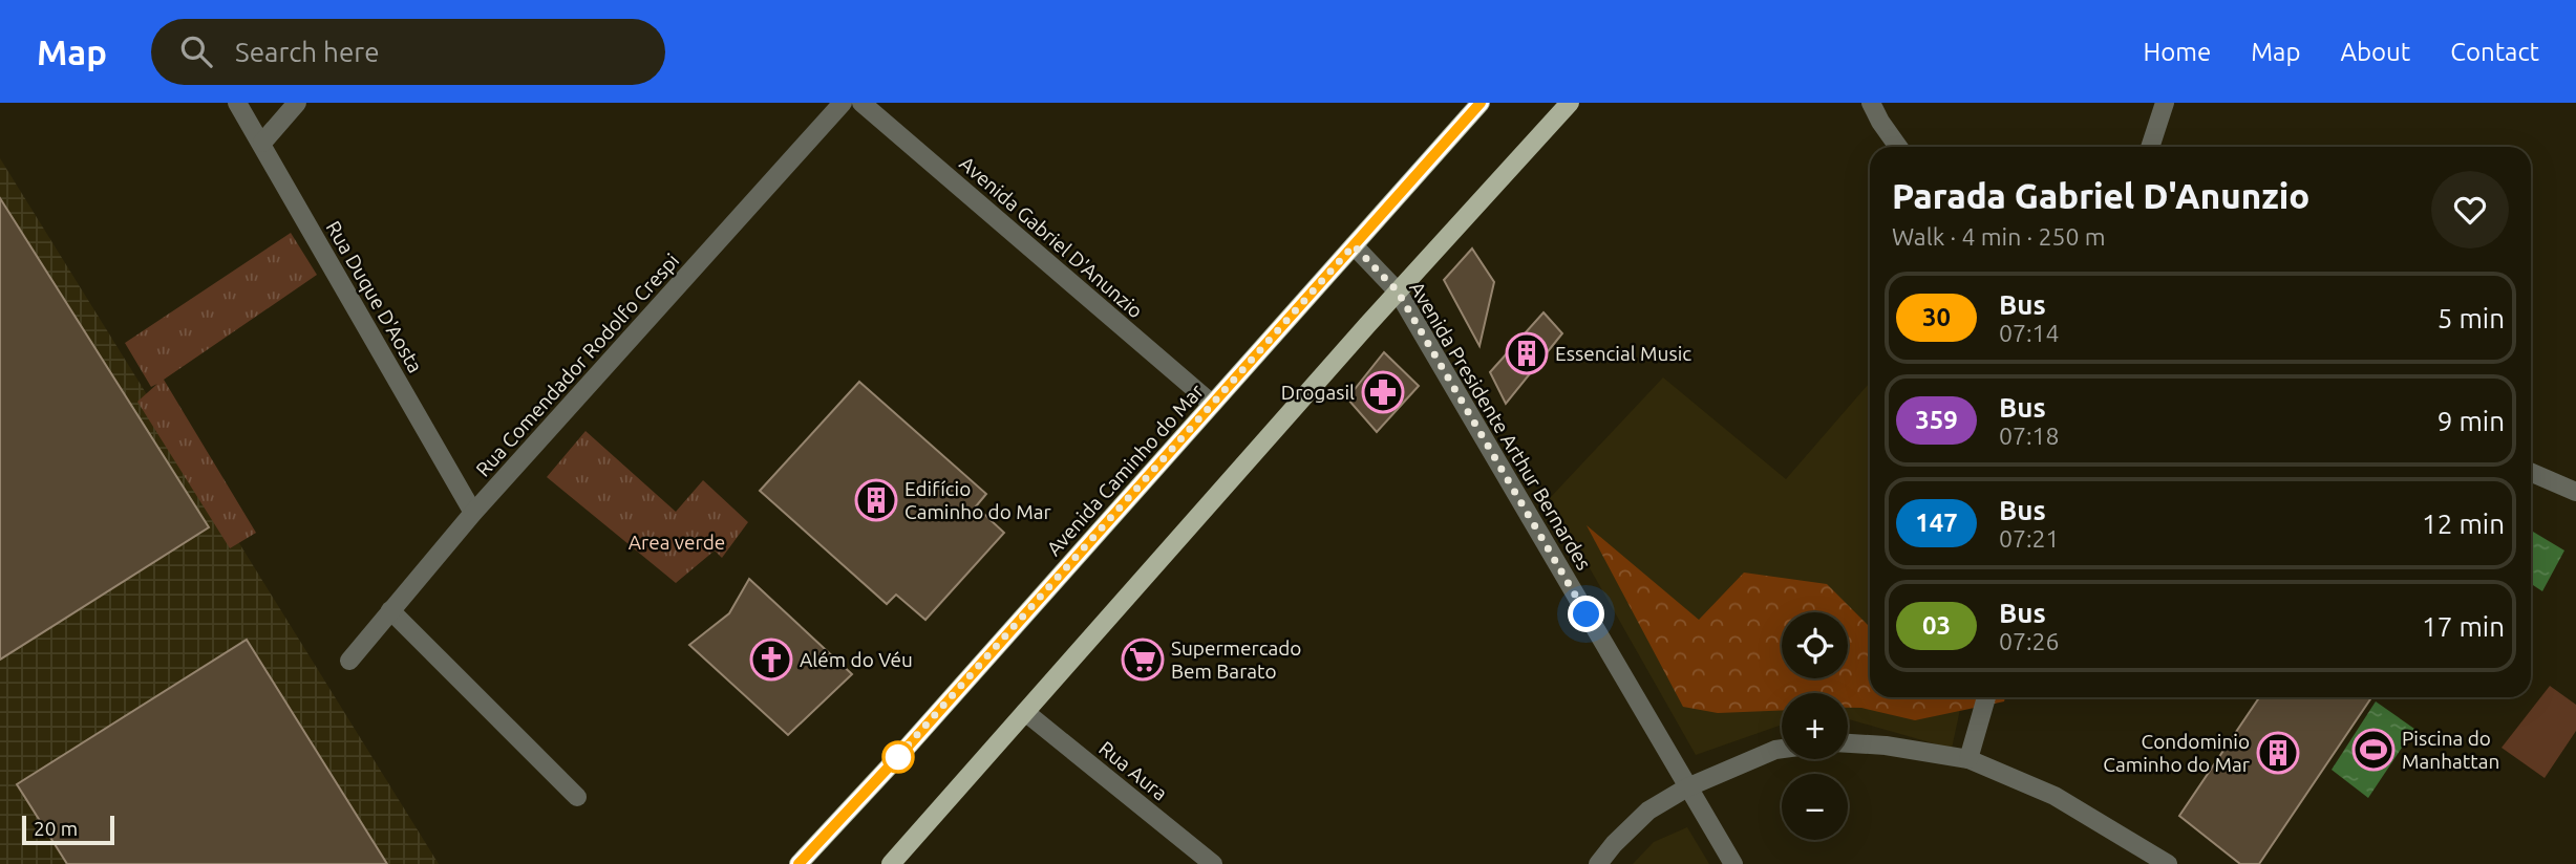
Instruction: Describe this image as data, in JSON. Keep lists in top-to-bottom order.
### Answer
{
  "streets": {
    "main road": ["Avenida Caminho do Mar"],
    "street": [
      "Avenida Gabriel D'Anunzio",
      "Rua Duque D'Aosta",
      "Rua Comendador Rodolfo Crespi",
      "Avenida Presidente Arthur Bernardes",
      "Rua Aura"
    ]
  },
  "crossings": [
    ["Avenida Gabriel D'Anunzio", "Avenida Caminho do Mar"],
    ["Rua Duque D'Aosta", "Rua Comendador Rodolfo Crespi"],
    ["Avenida Presidente Arthur Bernardes", "Avenida Caminho do Mar"]
  ],
  "parks": ["Area verde"],
  "places": {
    "building": ["Essencial Music", "Edifício Caminho do Mar", "Condominio Caminho do Mar"],
    "pharmacy": ["Drogasil"],
    "church": ["Além do Véu"],
    "supermarket": ["Supermercado Bem Barato"],
    "sports": ["Piscina do Manhattan"]
  },
  "lines": ["bus line 30"],
  "scale_bar": "20 m",
  "page": {
    "header": "Map",
    "search": "Search here",
    "nav": [
      "Home",
      "Map",
      "About",
      "Contact"
    ],
    "heading": ["Parada Gabriel D'Anunzio", "Walk · 4 min · 250 m"],
    "list": [
      {
        "mark": "30",
        "name": "Bus",
        "note": "07:14",
        "value": "5 min"
      },
      {
        "mark": "359",
        "name": "Bus",
        "note": "07:18",
        "value": "9 min"
      },
      {
        "mark": "147",
        "name": "Bus",
        "note": "07:21",
        "value": "12 min"
      },
      {
        "mark": "03",
        "name": "Bus",
        "note": "07:26",
        "value": "17 min"
      }
    ],
    "map_buttons": ["+", "−"],
    "scale": "20 m"
  }
}
